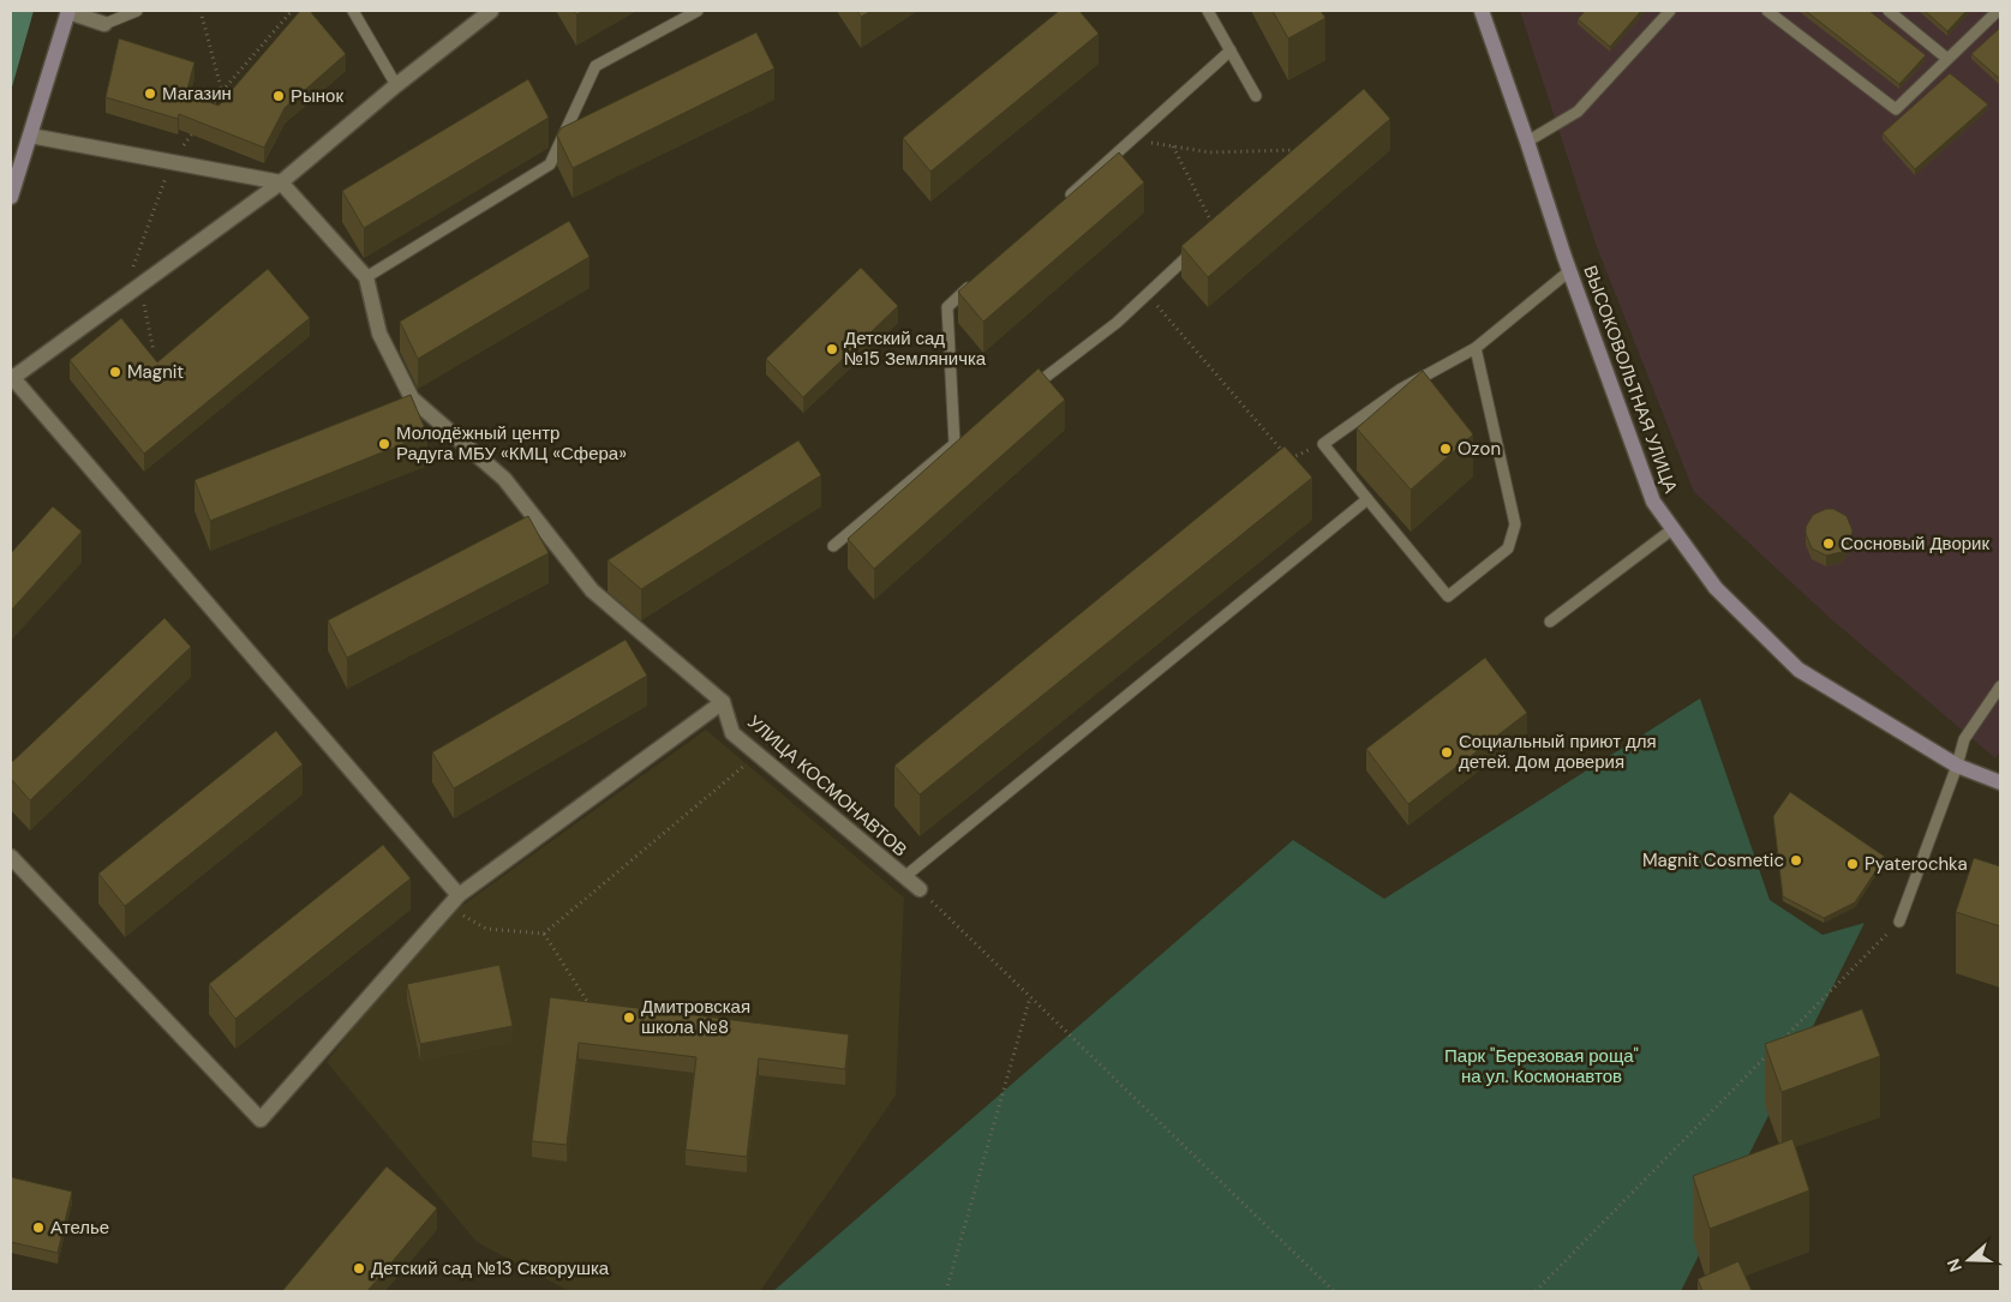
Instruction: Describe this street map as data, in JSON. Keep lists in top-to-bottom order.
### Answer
{
  "streets": {
    "main road": ["ВЫСОКОВОЛЬТНАЯ УЛИЦА"],
    "street": ["УЛИЦА КОСМОНАВТОВ"]
  },
  "parks": ["Парк \"Березовая роща\" на ул. Космонавтов"],
  "places": [
    "Магазин",
    "Рынок",
    "Детский сад №15 Земляничка",
    "Magnit",
    "Молодёжный центр Радуга МБУ «КМЦ «Сфера»",
    "Ozon",
    "Сосновый Дворик",
    "Социальный приют для детей. Дом доверия",
    "Magnit Cosmetic",
    "Pyaterochka",
    "Дмитровская школа №8",
    "Ателье",
    "Детский сад №13 Скворушка"
  ],
  "north": "left"
}
